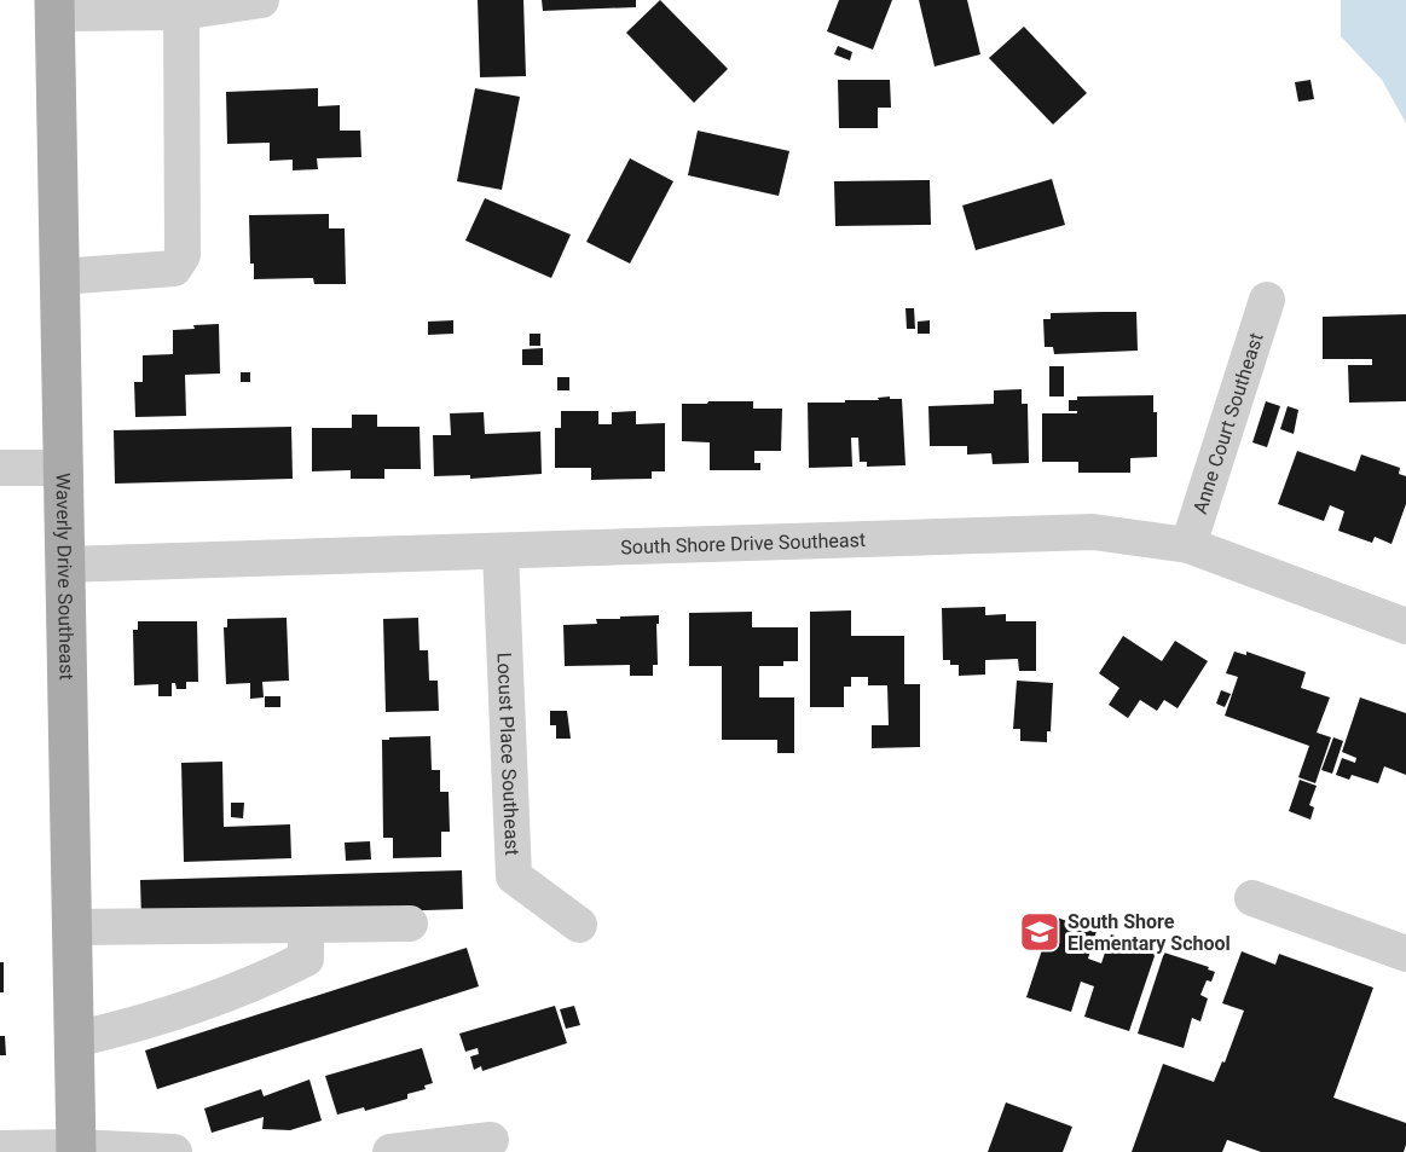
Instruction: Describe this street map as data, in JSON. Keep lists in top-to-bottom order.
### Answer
{
  "streets": {
    "main road": ["Waverly Drive Southeast"],
    "street": ["Anne Court Southeast", "South Shore Drive Southeast", "Locust Place Southeast"]
  },
  "crossings": [
    ["Anne Court Southeast", "South Shore Drive Southeast"],
    ["South Shore Drive Southeast", "Waverly Drive Southeast"],
    ["South Shore Drive Southeast", "Locust Place Southeast"]
  ],
  "places": {
    "school or university": ["South Shore Elementary School"]
  }
}
